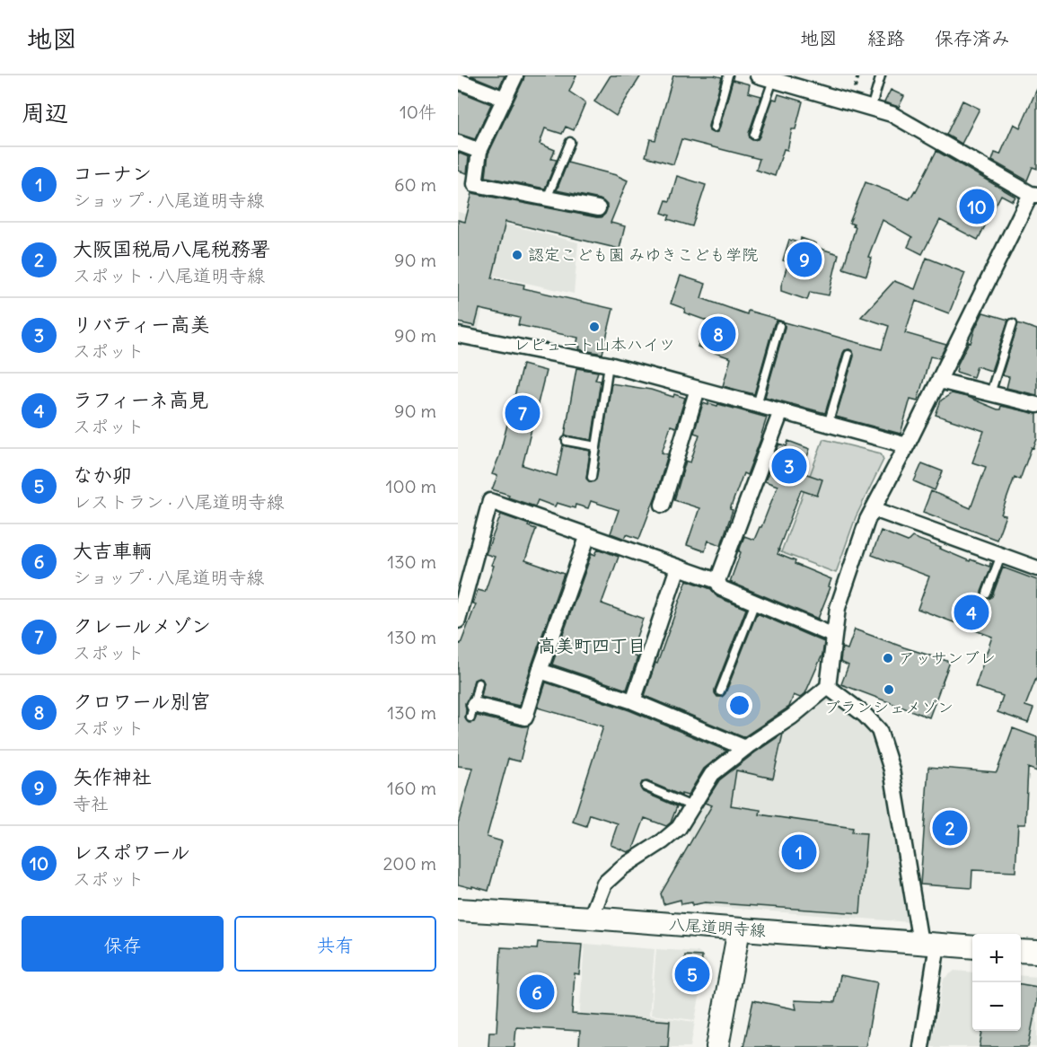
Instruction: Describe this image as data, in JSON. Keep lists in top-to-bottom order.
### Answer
{
  "streets": {
    "main road": ["八尾道明寺線"]
  },
  "districts": ["高美町四丁目"],
  "places": [
    "認定こども園 みゆきこども学院",
    "レピュート山本ハイツ",
    "アッサンブレ",
    "ブランシェメゾン"
  ],
  "page": {
    "header": "地図",
    "nav": ["地図", "経路", "保存済み"],
    "heading": ["周辺", "10件"],
    "list": [
      {
        "mark": "1",
        "name": "コーナン",
        "note": "ショップ · 八尾道明寺線",
        "value": "60 m"
      },
      {
        "mark": "2",
        "name": "大阪国税局八尾税務署",
        "note": "スポット · 八尾道明寺線",
        "value": "90 m"
      },
      {
        "mark": "3",
        "name": "リバティー高美",
        "note": "スポット",
        "value": "90 m"
      },
      {
        "mark": "4",
        "name": "ラフィーネ高見",
        "note": "スポット",
        "value": "90 m"
      },
      {
        "mark": "5",
        "name": "なか卯",
        "note": "レストラン · 八尾道明寺線",
        "value": "100 m"
      },
      {
        "mark": "6",
        "name": "大吉車輌",
        "note": "ショップ · 八尾道明寺線",
        "value": "130 m"
      },
      {
        "mark": "7",
        "name": "クレールメゾン",
        "note": "スポット",
        "value": "130 m"
      },
      {
        "mark": "8",
        "name": "クロワール別宮",
        "note": "スポット",
        "value": "130 m"
      },
      {
        "mark": "9",
        "name": "矢作神社",
        "note": "寺社",
        "value": "160 m"
      },
      {
        "mark": "10",
        "name": "レスポワール",
        "note": "スポット",
        "value": "200 m"
      }
    ],
    "pins": [
      "10",
      "9",
      "8",
      "7",
      "3",
      "4",
      "2",
      "1",
      "5",
      "6"
    ],
    "buttons": ["保存", "共有"],
    "map_buttons": ["+", "−"]
  }
}
